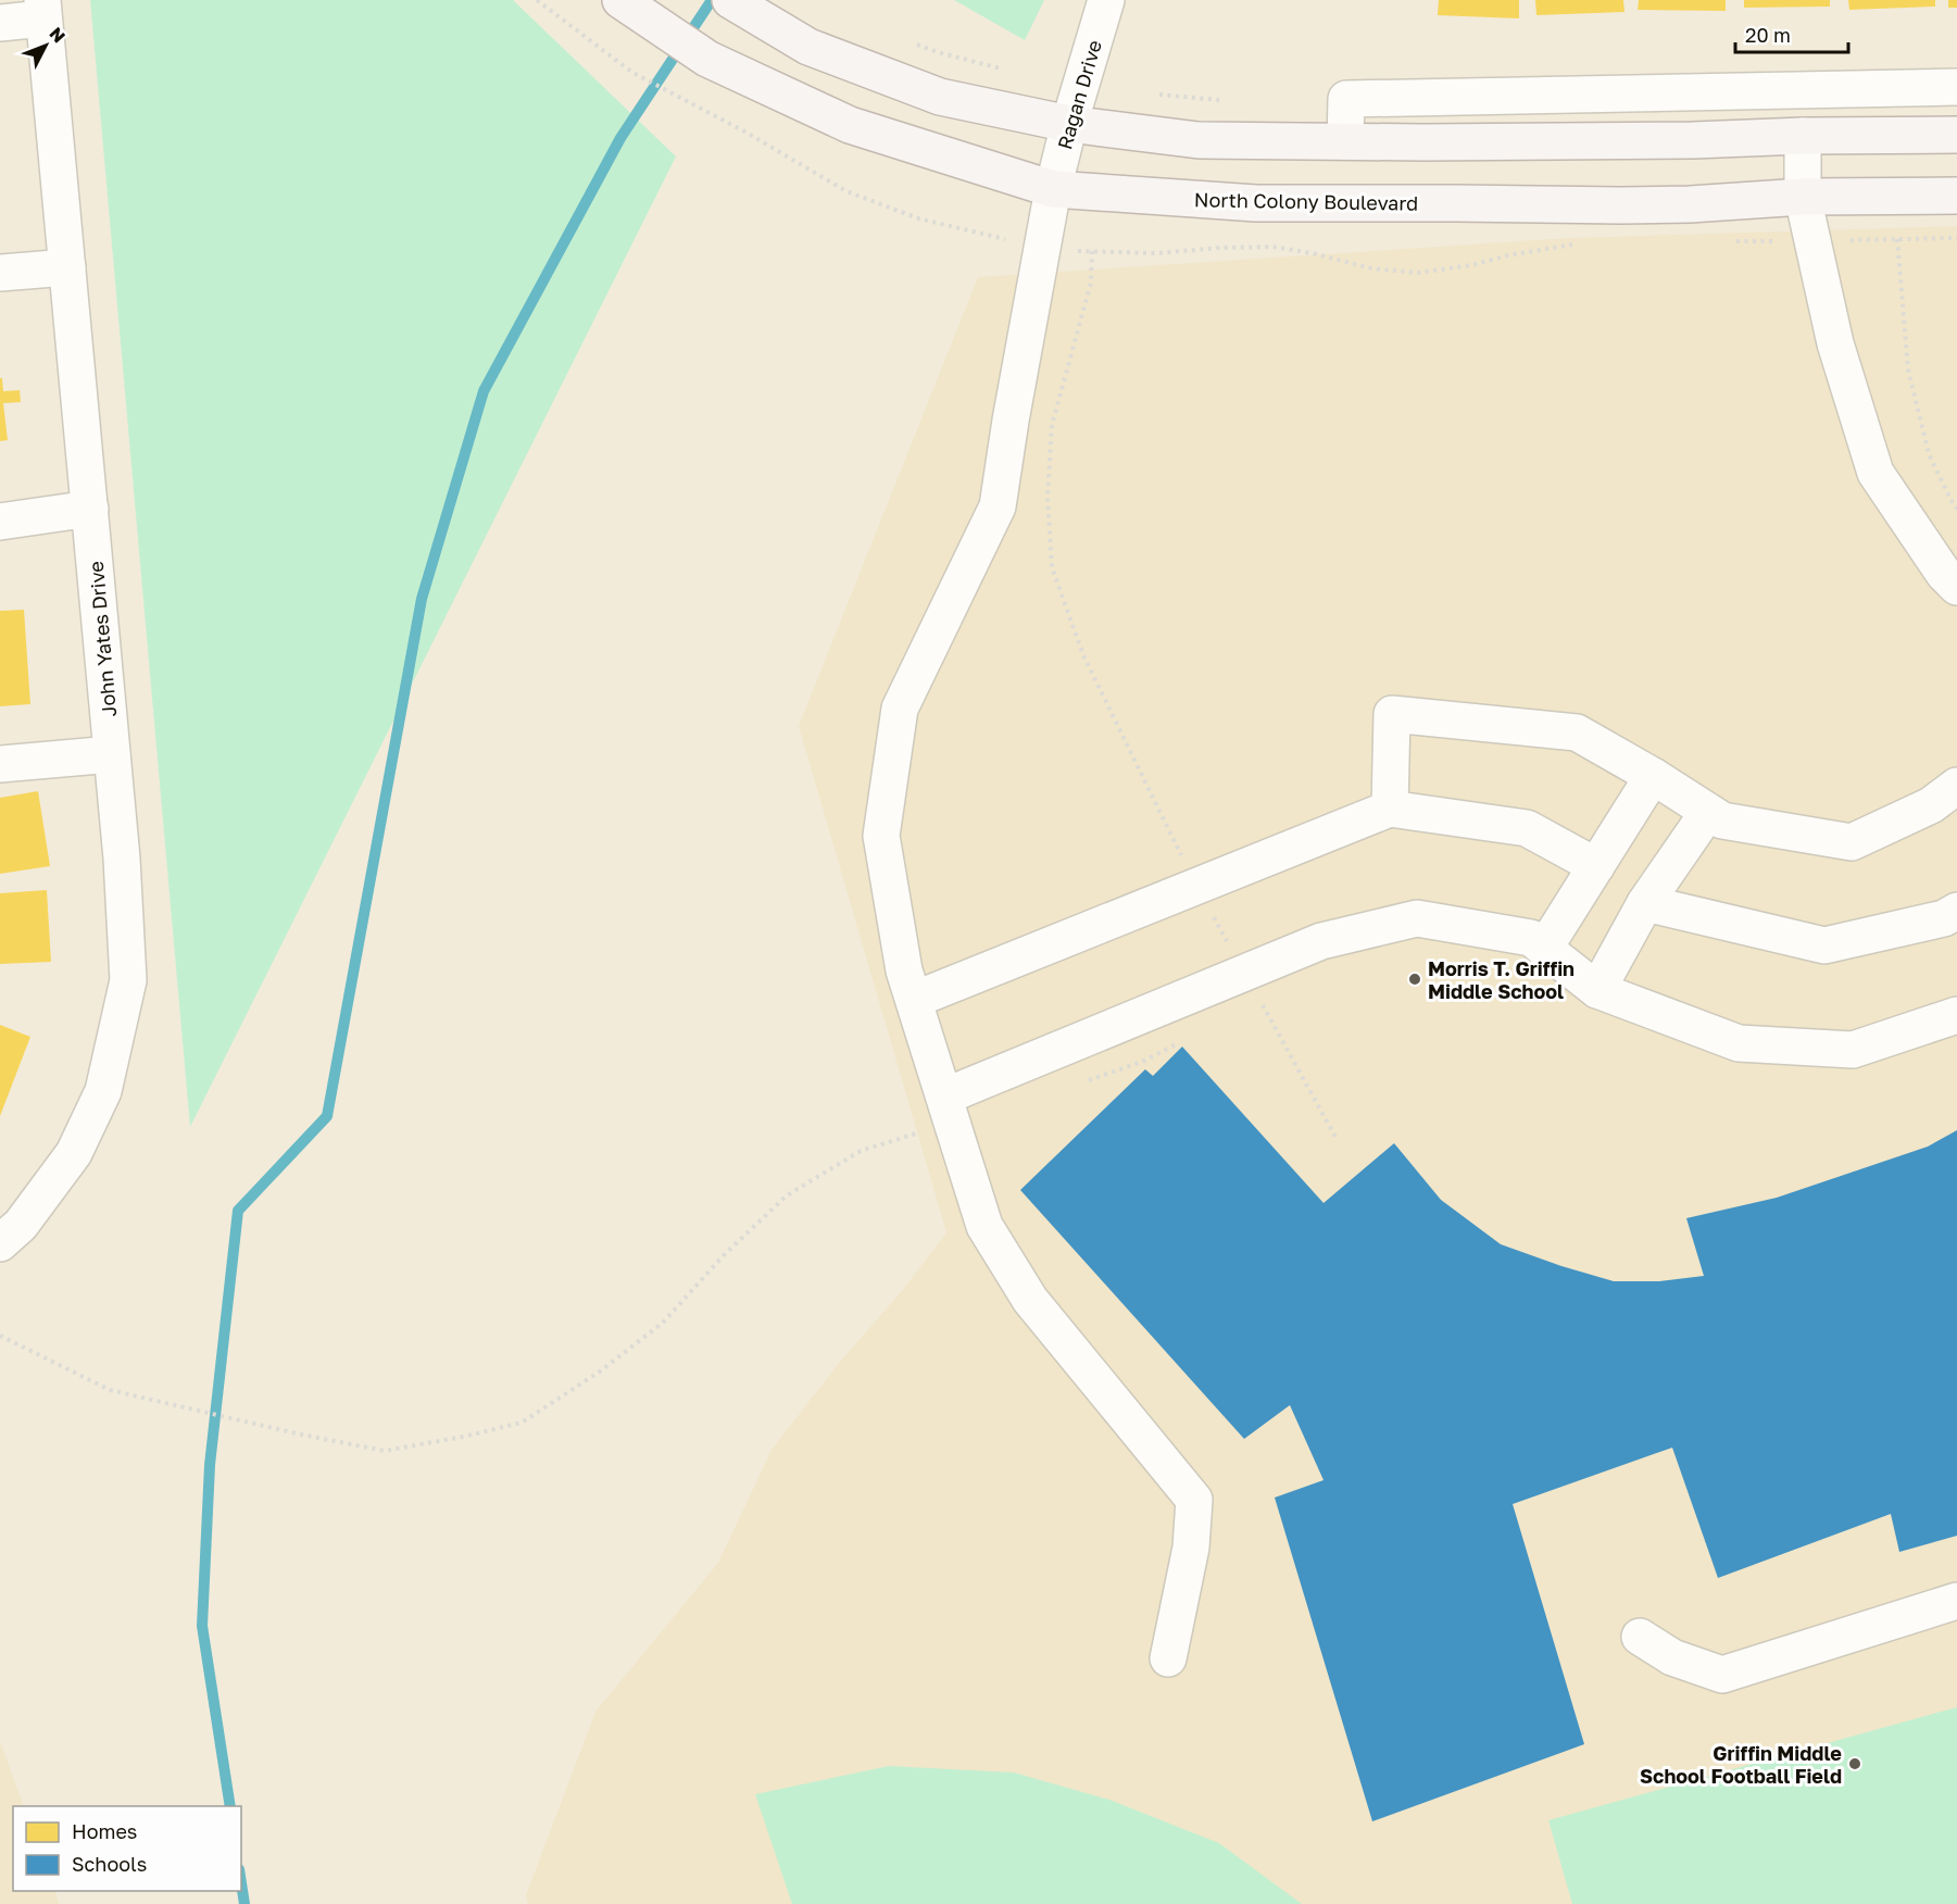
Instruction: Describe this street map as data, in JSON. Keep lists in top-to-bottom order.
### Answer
{
  "streets": {
    "main road": ["North Colony Boulevard"],
    "street": ["Ragan Drive", "John Yates Drive"]
  },
  "crossings": [
    ["Ragan Drive", "North Colony Boulevard"]
  ],
  "places": ["Morris T. Griffin Middle School", "Griffin Middle School Football Field"],
  "legend": ["Homes", "Schools"],
  "scale_bar": "20 m",
  "north": "top right"
}
